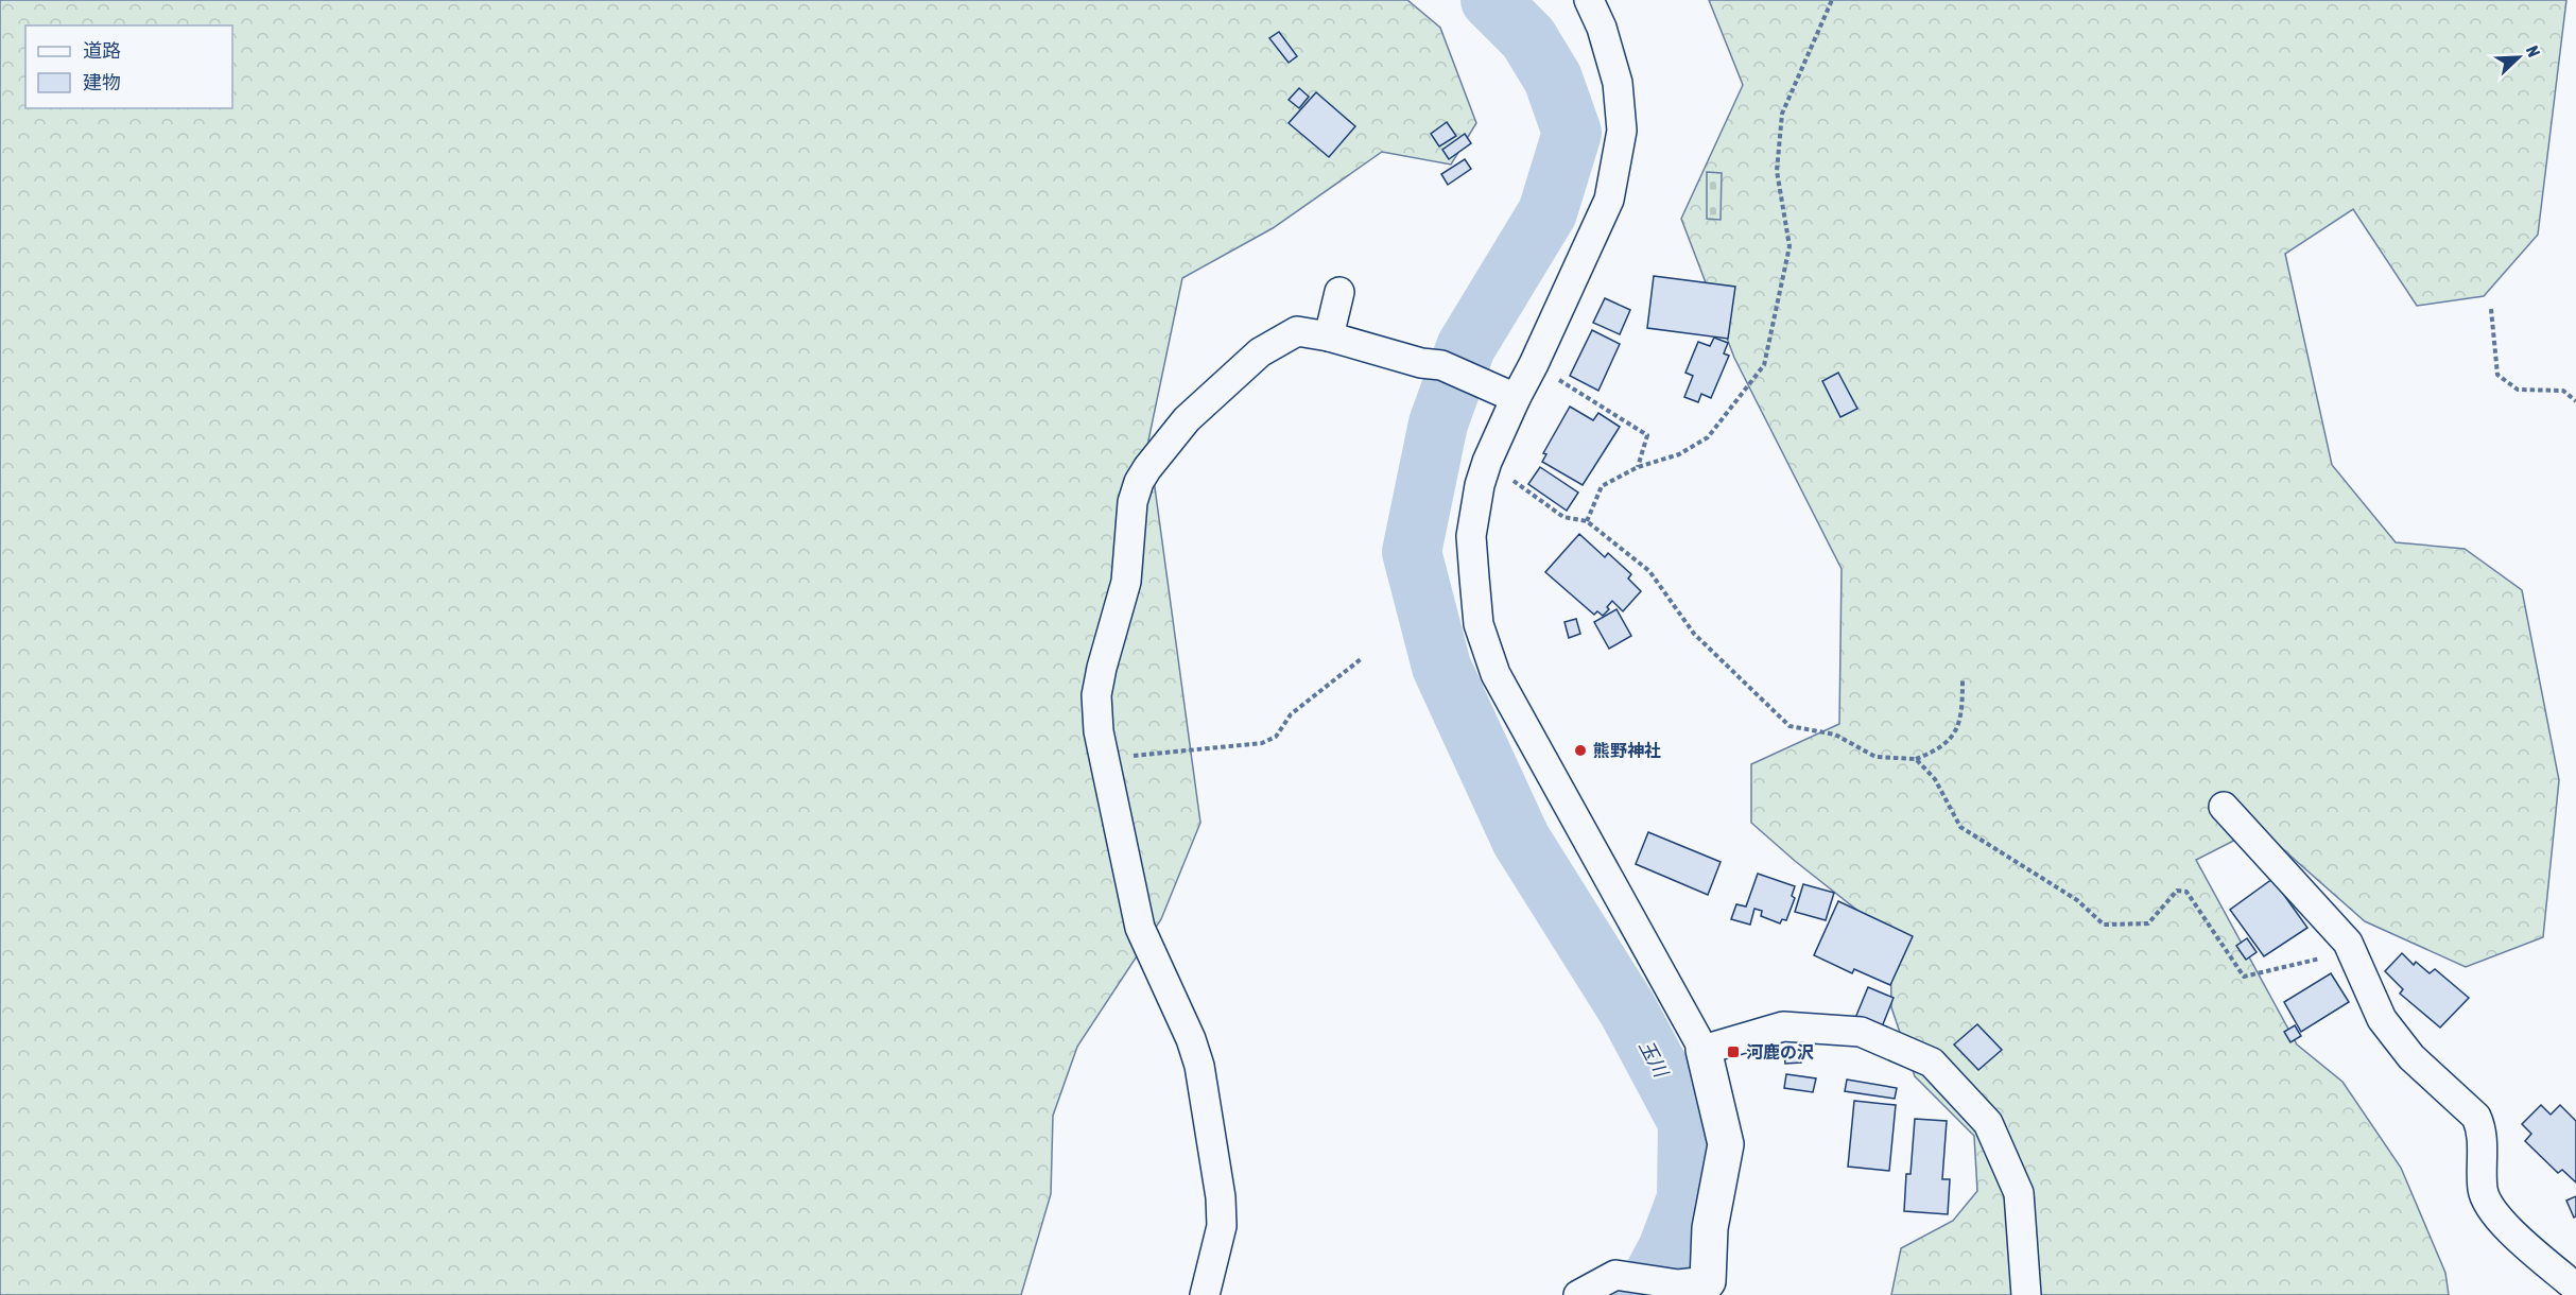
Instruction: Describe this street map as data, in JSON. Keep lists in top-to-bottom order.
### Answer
{
  "water": ["玉川"],
  "places": {
    "other": ["熊野神社"],
    "transit": ["河鹿の沢"]
  },
  "legend": ["道路", "建物"],
  "north": "top right"
}
